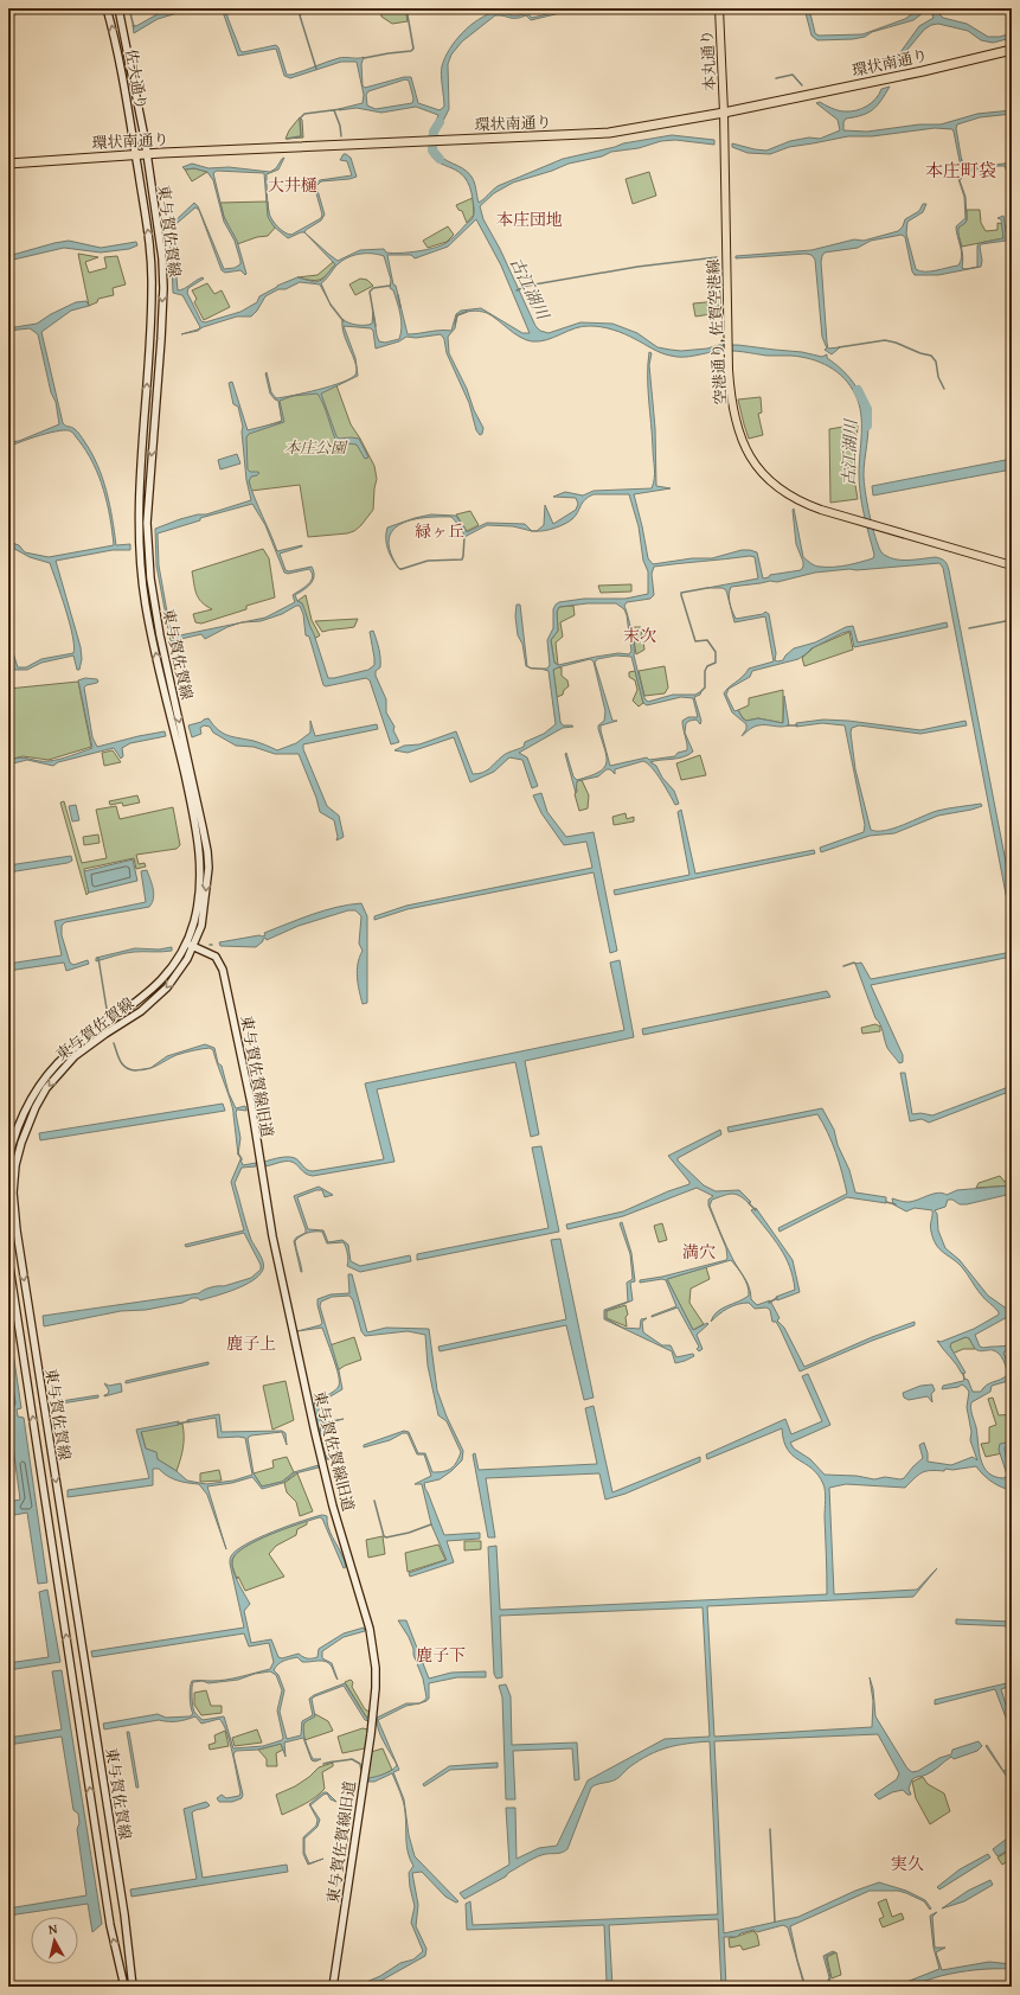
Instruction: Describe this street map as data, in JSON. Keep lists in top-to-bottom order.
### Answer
{
  "streets": {
    "highway": ["環状南通り"],
    "main road": [
      "本丸通り",
      "佐大通り",
      "東与賀佐賀線",
      "空港通り, 佐賀空港線",
      "東与賀佐賀線旧道"
    ]
  },
  "crossings": [
    ["本丸通り", "環状南通り"],
    ["本丸通り", "空港通り, 佐賀空港線"],
    ["環状南通り", "佐大通り"],
    ["環状南通り", "東与賀佐賀線"],
    ["環状南通り", "空港通り, 佐賀空港線"],
    ["佐大通り", "東与賀佐賀線"],
    ["東与賀佐賀線", "東与賀佐賀線旧道"]
  ],
  "districts": [
    "本庄町袋",
    "大井樋",
    "本庄団地",
    "緑ヶ丘",
    "末次",
    "満穴",
    "鹿子上",
    "鹿子下",
    "実久"
  ],
  "water": ["古江湖川"],
  "parks": ["本庄公園"],
  "north": "top"
}
